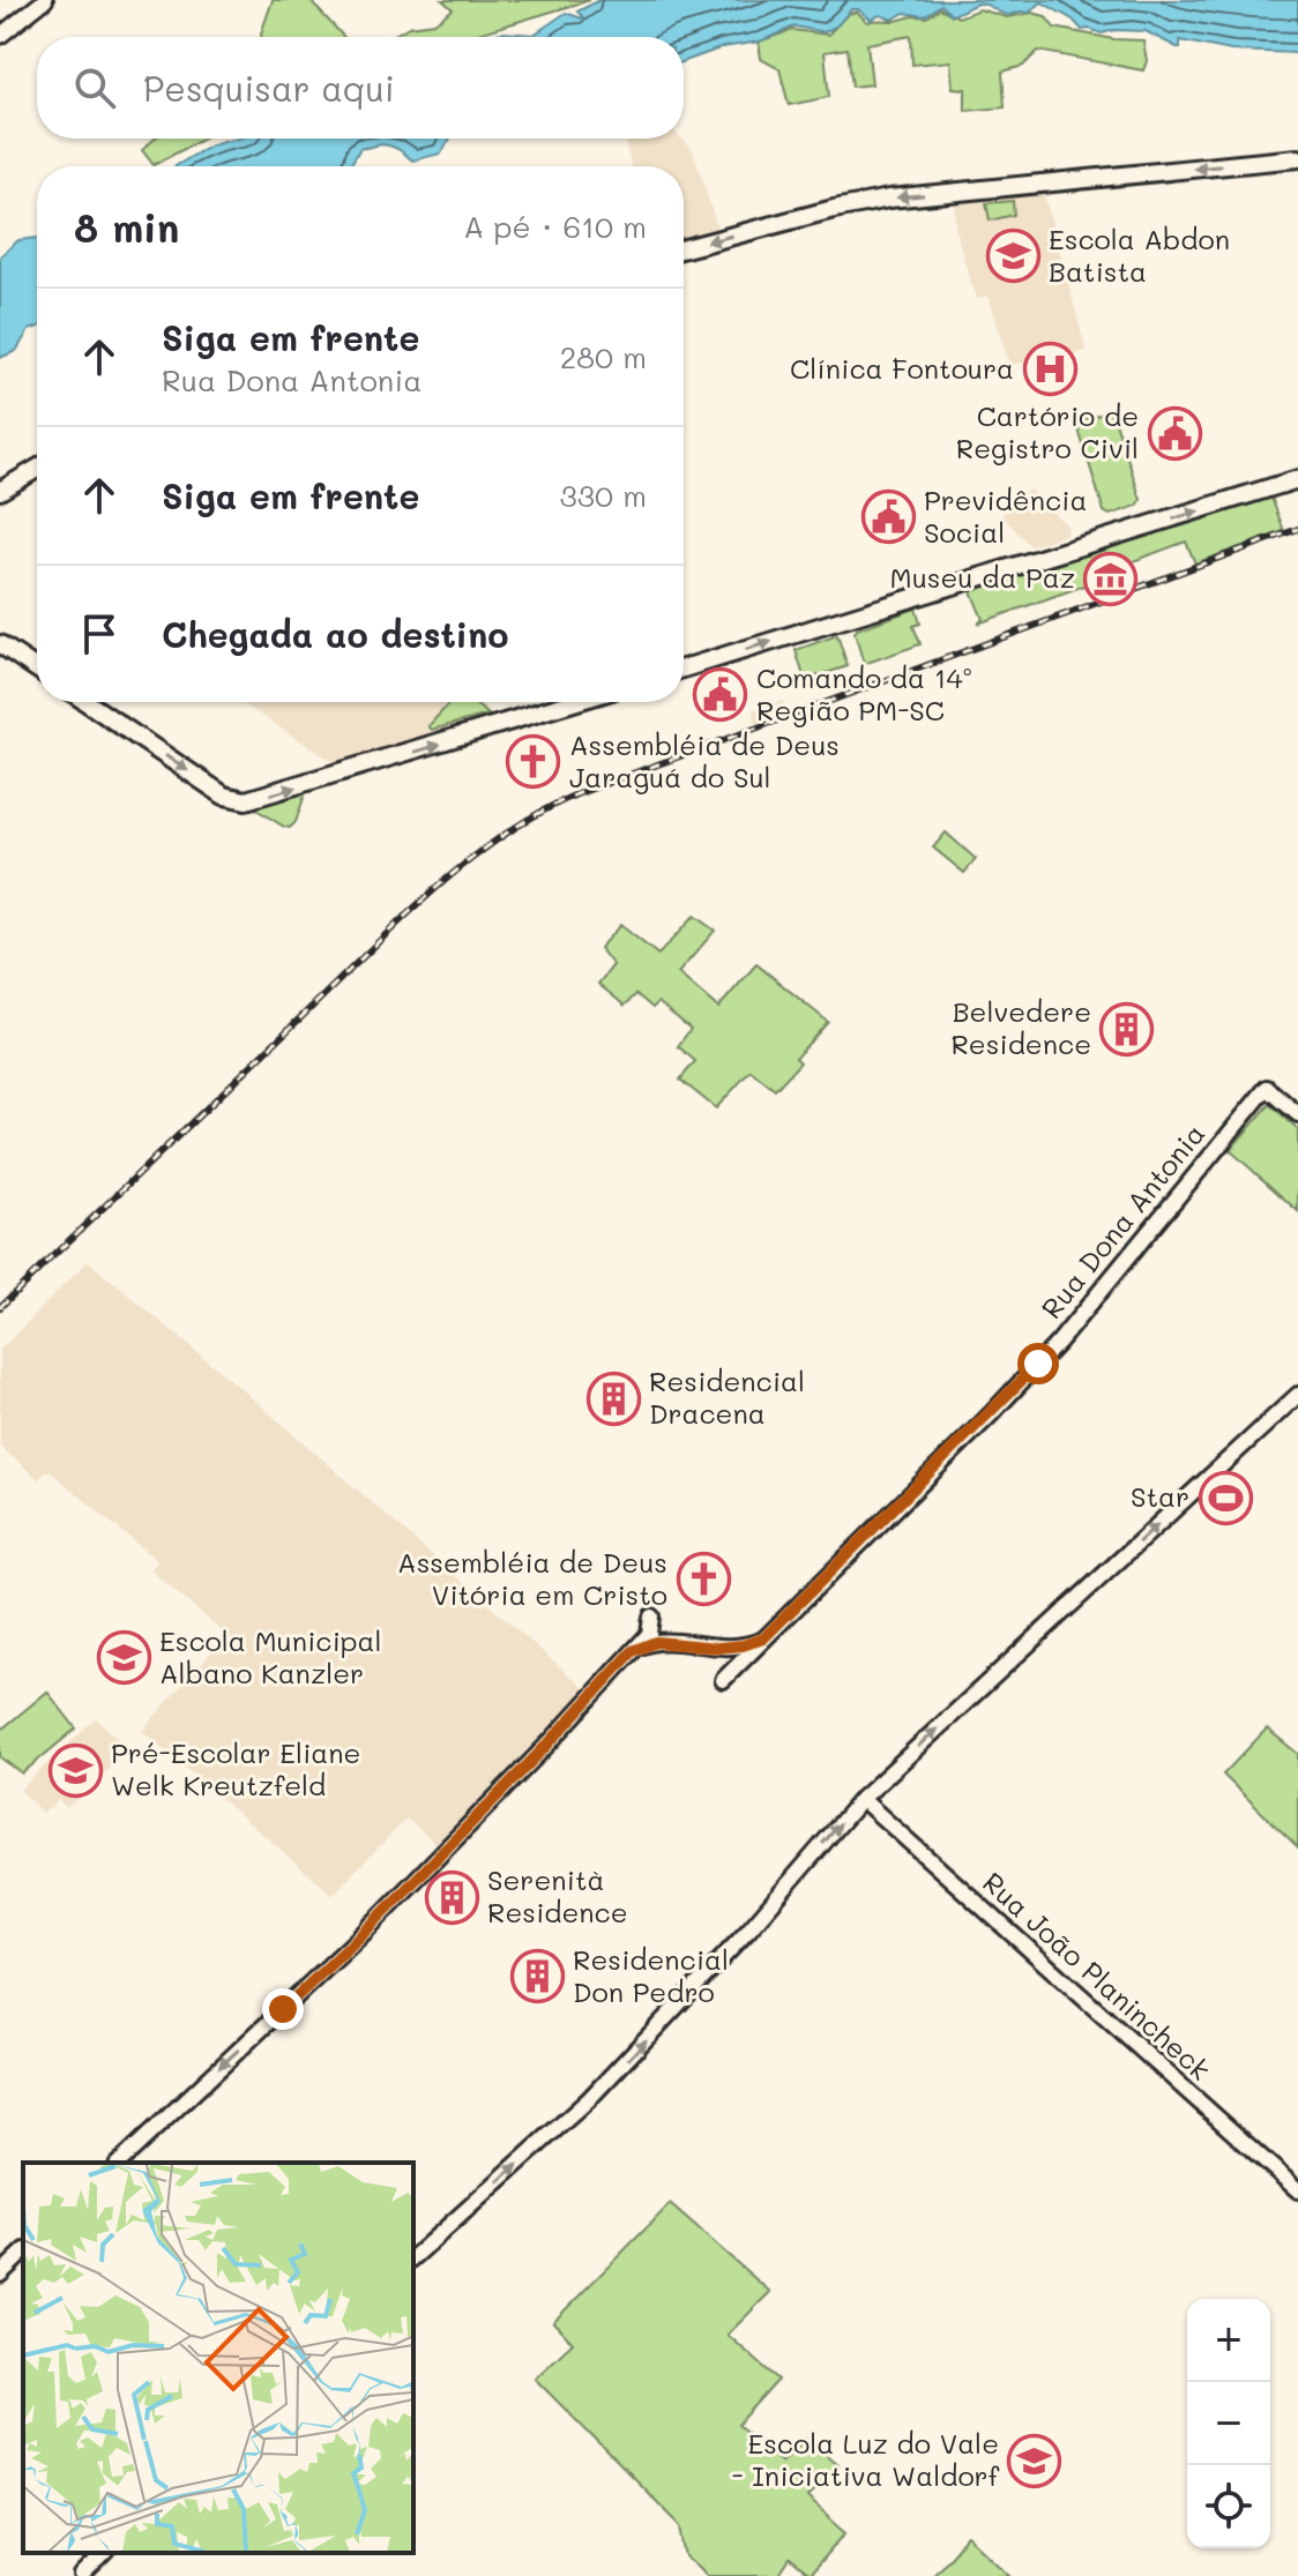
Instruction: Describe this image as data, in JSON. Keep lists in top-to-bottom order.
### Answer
{
  "streets": {
    "main road": ["Rua Dona Antonia", "Rua João Planincheck"]
  },
  "places": {
    "school or university": [
      "Escola Abdon Batista",
      "Escola Municipal Albano Kanzler",
      "Pré-Escolar Eliane Welk Kreutzfeld",
      "Escola Luz do Vale - Iniciativa Waldorf"
    ],
    "hospital": ["Clínica Fontoura"],
    "public building": ["Cartório de Registro Civil", "Previdência Social", "Comando da 14º Região PM-SC"],
    "museum": ["Museu da Paz"],
    "church": ["Assembléia de Deus Jaraguá do Sul", "Assembléia de Deus Vitória em Cristo"],
    "building": [
      "Belvedere Residence",
      "Residencial Dracena",
      "Serenità Residence",
      "Residencial Don Pedro"
    ],
    "sports": ["Star"]
  },
  "page": {
    "search": "Pesquisar aqui",
    "heading": ["8 min", "A pé · 610 m"],
    "list": [
      ["Siga em frente", "Rua Dona Antonia", "280 m"],
      ["Siga em frente", "330 m"],
      "Chegada ao destino"
    ],
    "map_buttons": ["+", "−"]
  }
}
